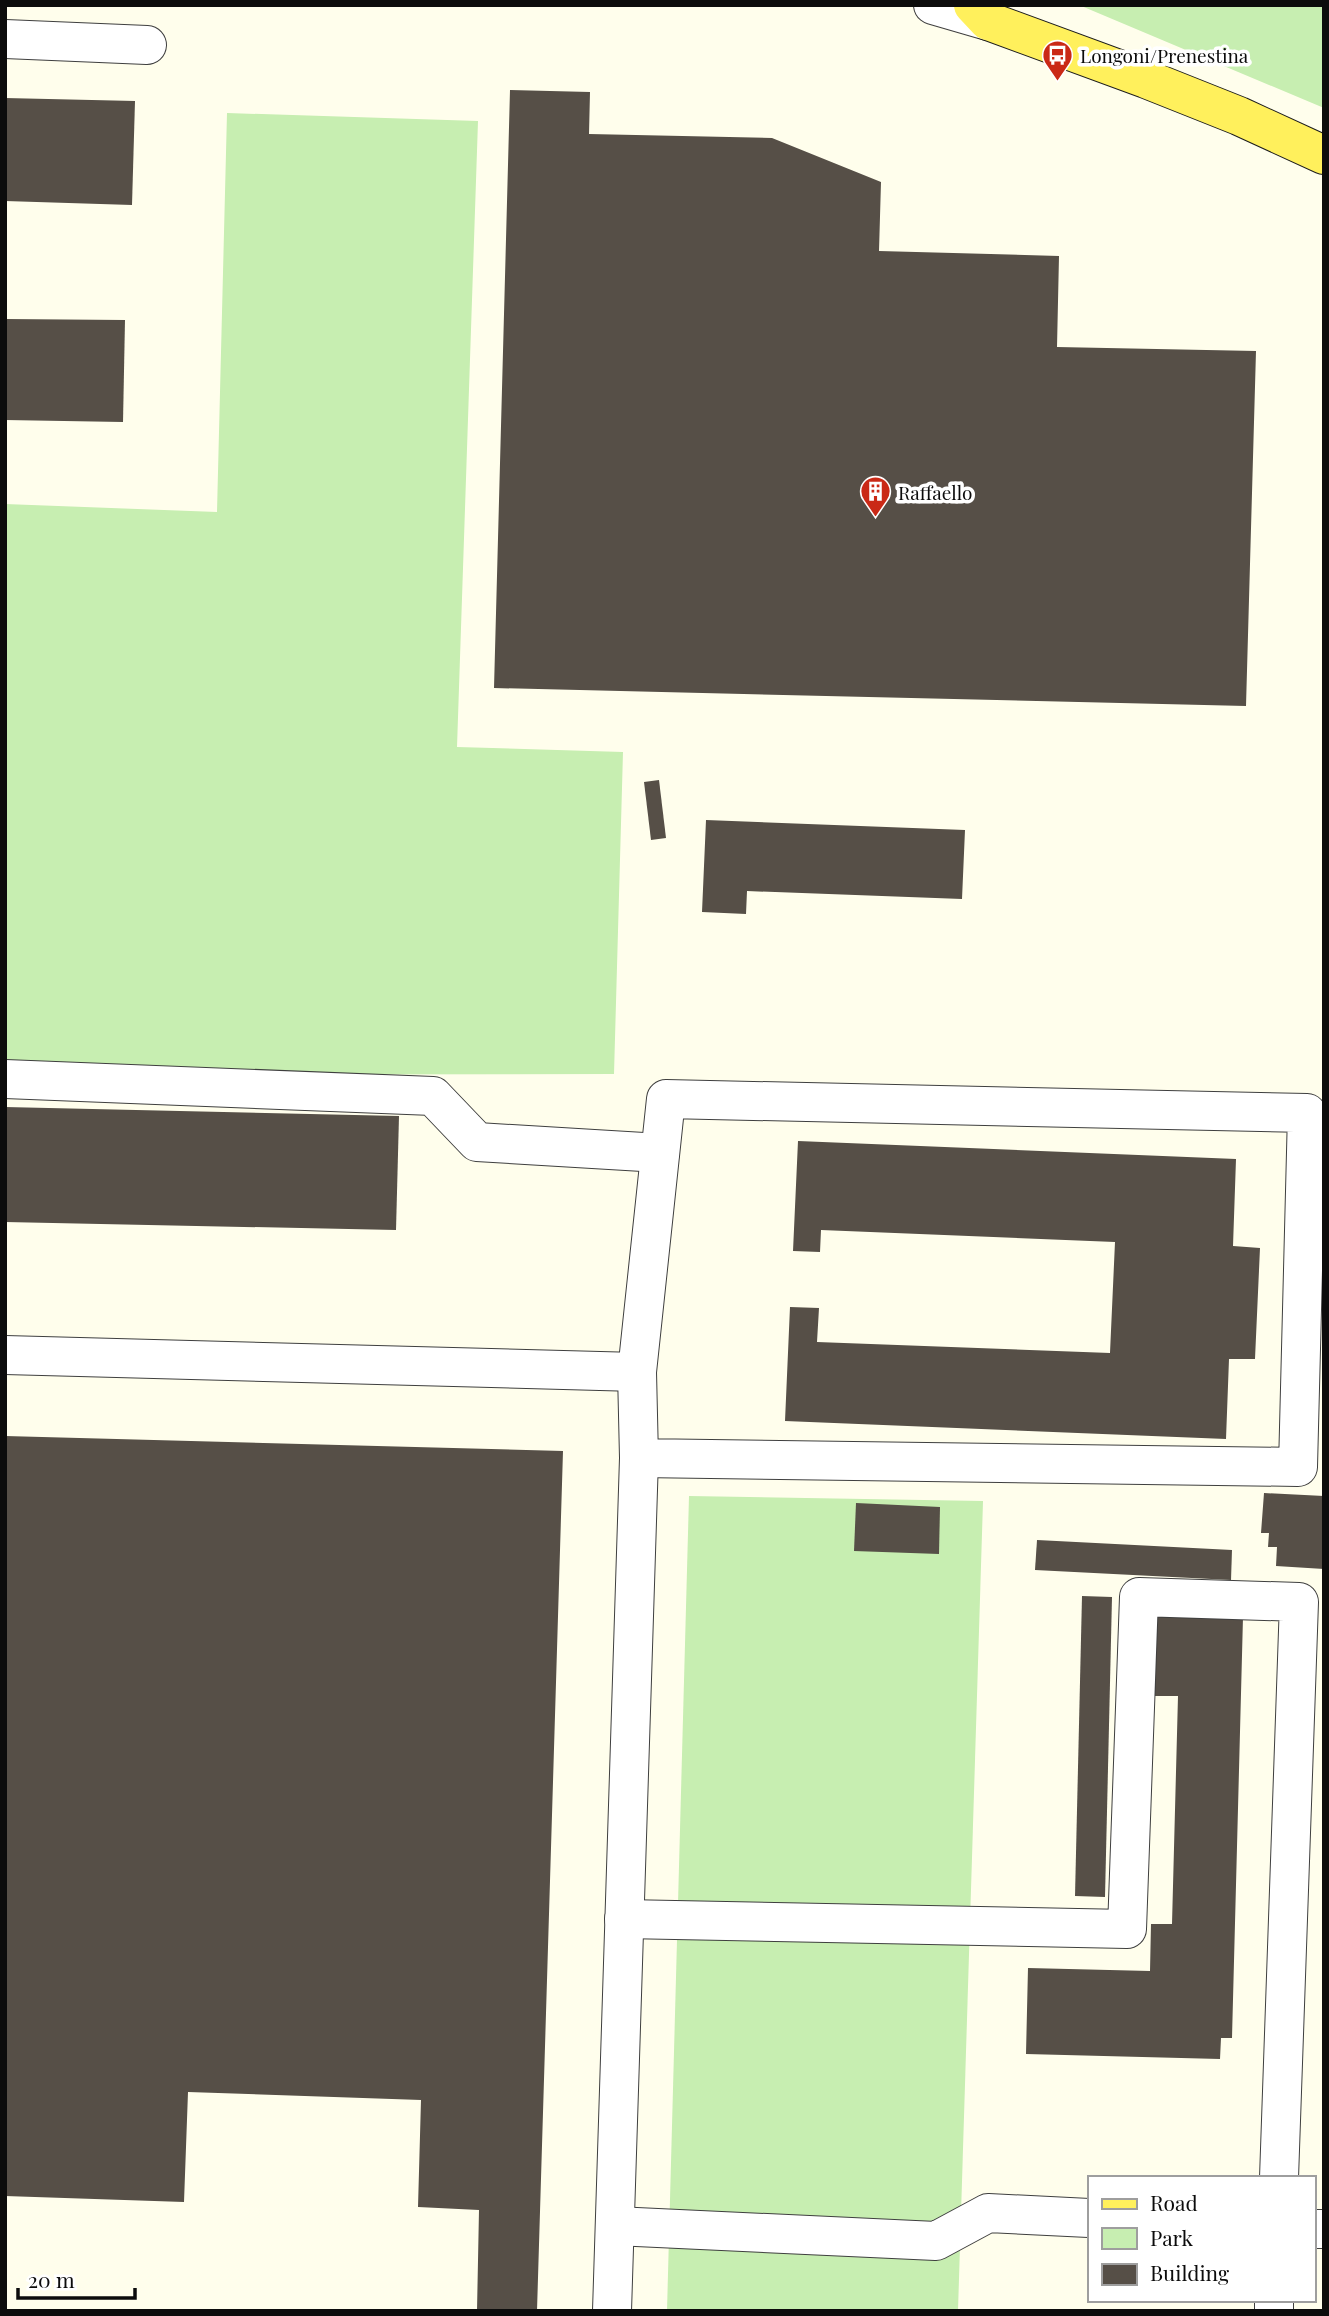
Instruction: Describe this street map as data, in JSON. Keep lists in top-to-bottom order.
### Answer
{
  "places": {
    "bus stop": ["Longoni/Prenestina"],
    "building": ["Raffaello"]
  },
  "legend": ["Road", "Park", "Building"],
  "scale_bar": "20 m"
}
